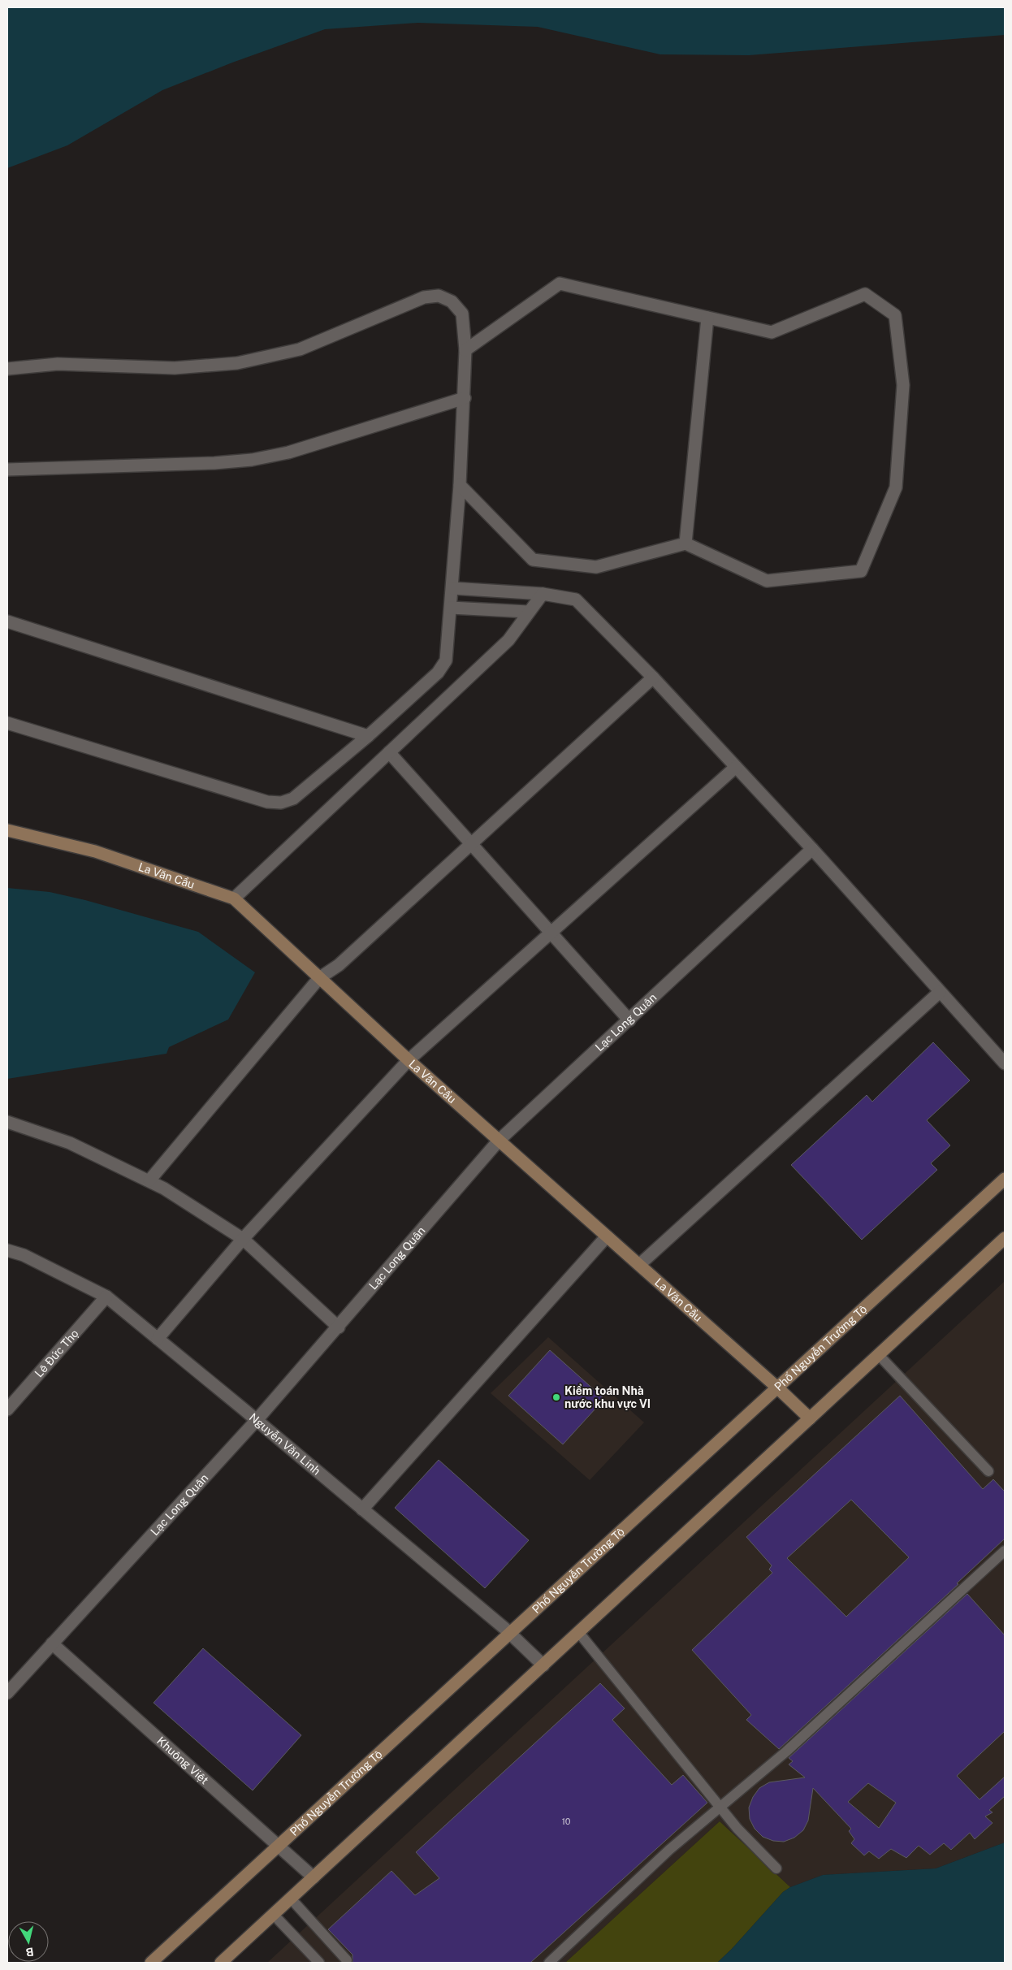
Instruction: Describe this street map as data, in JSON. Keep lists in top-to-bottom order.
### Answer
{
  "streets": {
    "street": [
      "La Văn Cầu",
      "Lạc Long Quân",
      "Phố Nguyễn Trường Tộ",
      "Lê Đức Thọ",
      "Nguyễn Văn Linh",
      "Khuông Việt"
    ]
  },
  "crossings": [
    ["La Văn Cầu", "Lạc Long Quân"],
    ["La Văn Cầu", "Phố Nguyễn Trường Tộ"],
    ["Lạc Long Quân", "Nguyễn Văn Linh"],
    ["Lạc Long Quân", "Khuông Việt"],
    ["Phố Nguyễn Trường Tộ", "Nguyễn Văn Linh"],
    ["Phố Nguyễn Trường Tộ", "Khuông Việt"],
    ["Lê Đức Thọ", "Nguyễn Văn Linh"]
  ],
  "places": ["Kiểm toán Nhà nước khu vực VI"],
  "house_numbers": ["10"],
  "north": "bottom"
}
